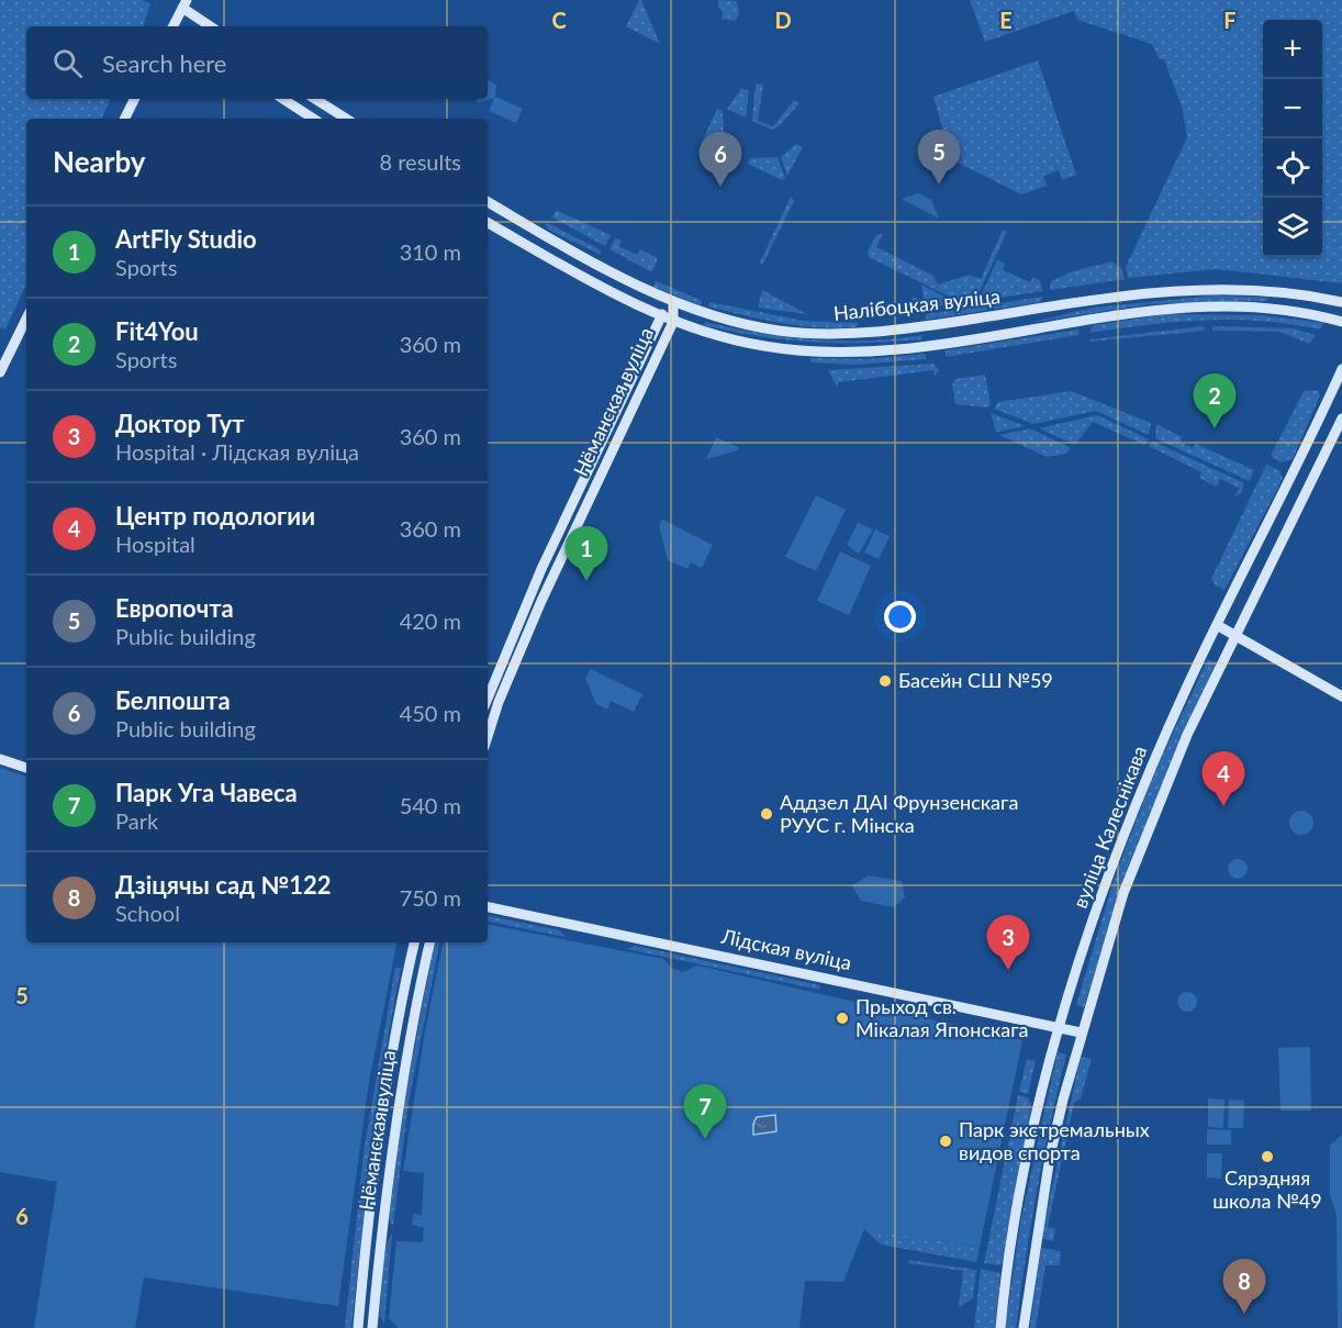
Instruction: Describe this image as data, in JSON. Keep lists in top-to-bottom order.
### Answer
{
  "streets": {
    "main road": [
      "Налібоцкая вуліца",
      "Нёманская вуліца",
      "вуліца Калеснікава",
      "Лідская вуліца"
    ]
  },
  "crossings": [
    ["Налібоцкая вуліца", "Нёманская вуліца"],
    ["вуліца Калеснікава", "Лідская вуліца"]
  ],
  "places": [
    "Басейн СШ №59",
    "Аддзел ДАІ Фрунзенскага РУУС г. Мінска",
    "Прыход св. Мікалая Японскага",
    "Парк экстремальных видов спорта",
    "Сярэдняя школа №49"
  ],
  "page": {
    "map_buttons": ["+", "−"],
    "search": "Search here",
    "heading": ["Nearby", "8 results"],
    "pins": [
      "5",
      "6",
      "2",
      "1",
      "4",
      "3",
      "7",
      "8"
    ],
    "list": [
      {
        "mark": "1",
        "name": "ArtFly Studio",
        "note": "Sports",
        "value": "310 m"
      },
      {
        "mark": "2",
        "name": "Fit4You",
        "note": "Sports",
        "value": "360 m"
      },
      {
        "mark": "3",
        "name": "Доктор Тут",
        "note": "Hospital · Лідская вуліца",
        "value": "360 m"
      },
      {
        "mark": "4",
        "name": "Центр подологии",
        "note": "Hospital",
        "value": "360 m"
      },
      {
        "mark": "5",
        "name": "Европочта",
        "note": "Public building",
        "value": "420 m"
      },
      {
        "mark": "6",
        "name": "Белпошта",
        "note": "Public building",
        "value": "450 m"
      },
      {
        "mark": "7",
        "name": "Парк Уга Чавеса",
        "note": "Park",
        "value": "540 m"
      },
      {
        "mark": "8",
        "name": "Дзіцячы сад №122",
        "note": "School",
        "value": "750 m"
      }
    ]
  },
  "grid": {
    "columns": [
      "C",
      "D",
      "E",
      "F"
    ],
    "rows": ["5", "6"]
  }
}
